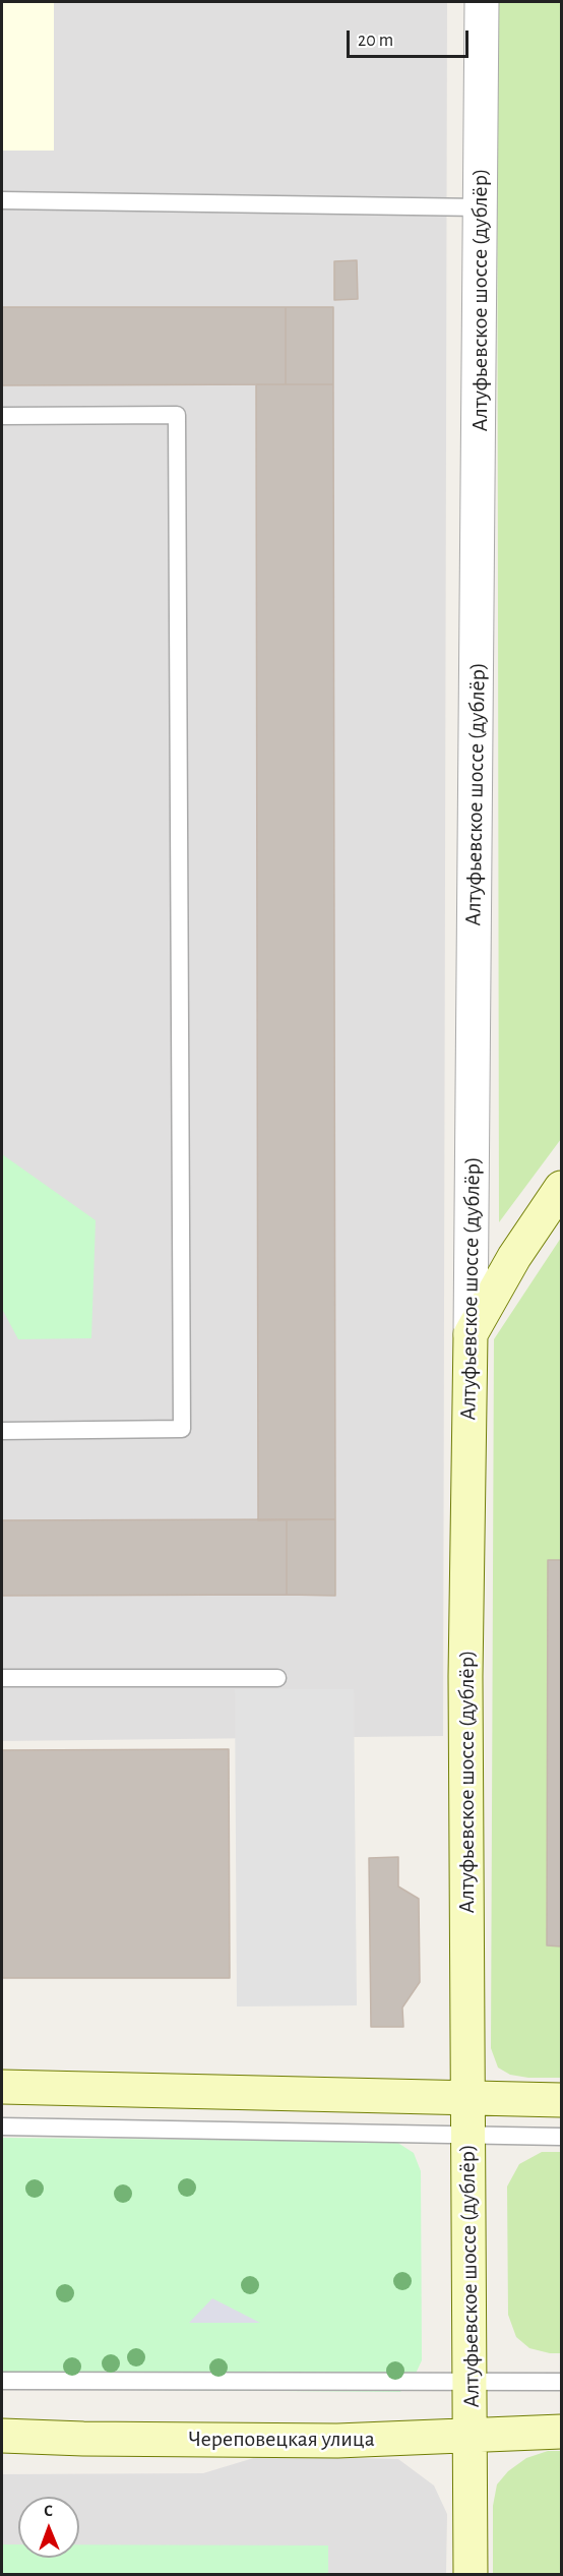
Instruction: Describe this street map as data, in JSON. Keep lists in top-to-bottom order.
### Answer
{
  "streets": {
    "main road": ["Алтуфьевское шоссе (дублёр)", "Череповецкая улица"]
  },
  "crossings": [
    ["Алтуфьевское шоссе (дублёр)", "Череповецкая улица"]
  ],
  "scale_bar": "20 m",
  "north": "top"
}
